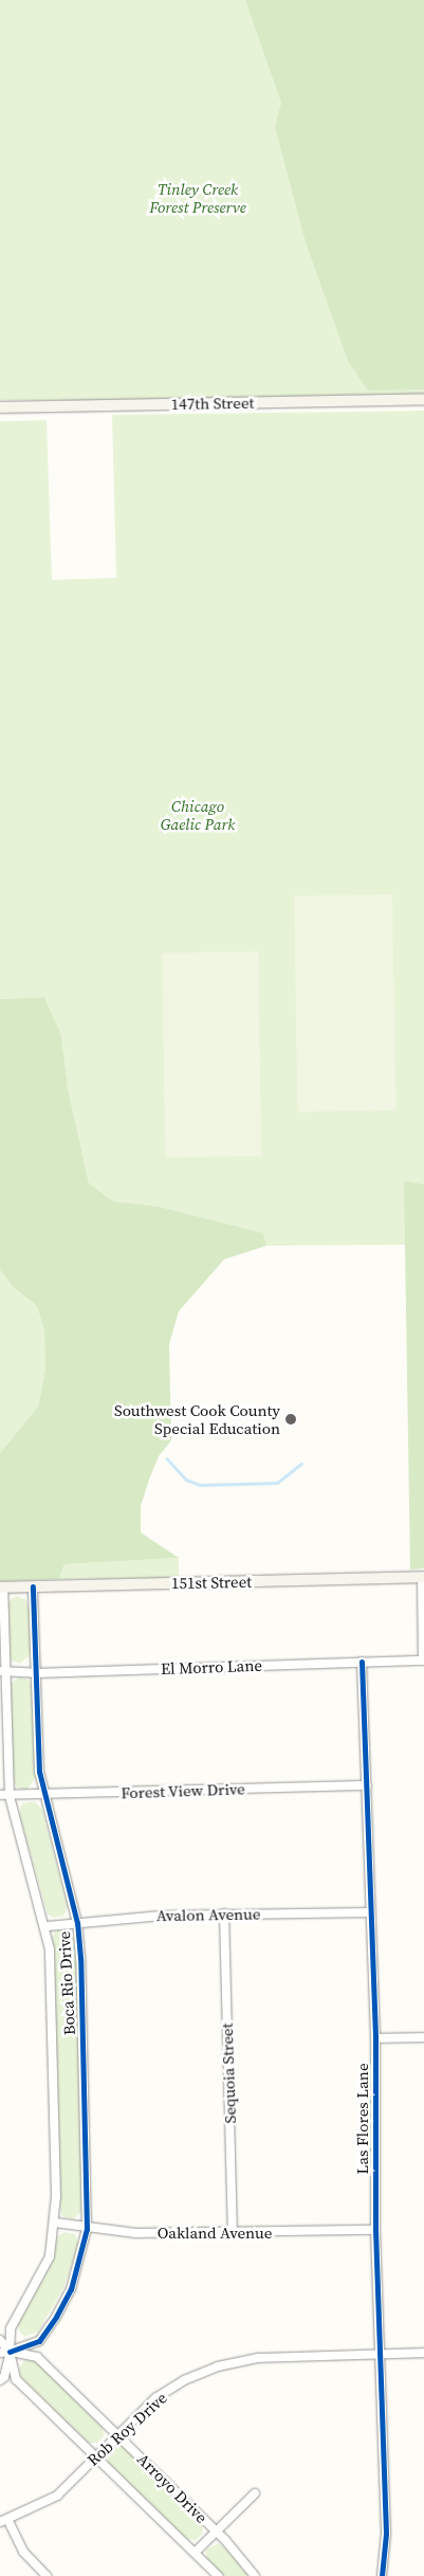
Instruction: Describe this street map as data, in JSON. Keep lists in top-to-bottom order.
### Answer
{
  "streets": {
    "main road": ["147th Street", "151st Street"],
    "street": [
      "El Morro Lane",
      "Forest View Drive",
      "Avalon Avenue",
      "Boca Rio Drive",
      "Sequoia Street",
      "Las Flores Lane",
      "Oakland Avenue",
      "Rob Roy Drive",
      "Arroyo Drive"
    ]
  },
  "crossings": [
    ["151st Street", "Boca Rio Drive"],
    ["El Morro Lane", "Boca Rio Drive"],
    ["El Morro Lane", "Las Flores Lane"],
    ["Forest View Drive", "Boca Rio Drive"],
    ["Forest View Drive", "Las Flores Lane"],
    ["Avalon Avenue", "Boca Rio Drive"],
    ["Avalon Avenue", "Sequoia Street"],
    ["Avalon Avenue", "Las Flores Lane"],
    ["Boca Rio Drive", "Oakland Avenue"],
    ["Boca Rio Drive", "Arroyo Drive"],
    ["Sequoia Street", "Oakland Avenue"],
    ["Las Flores Lane", "Oakland Avenue"],
    ["Las Flores Lane", "Rob Roy Drive"],
    ["Rob Roy Drive", "Arroyo Drive"]
  ],
  "parks": ["Tinley Creek Forest Preserve", "Chicago Gaelic Park"],
  "places": ["Southwest Cook County Special Education"]
}
